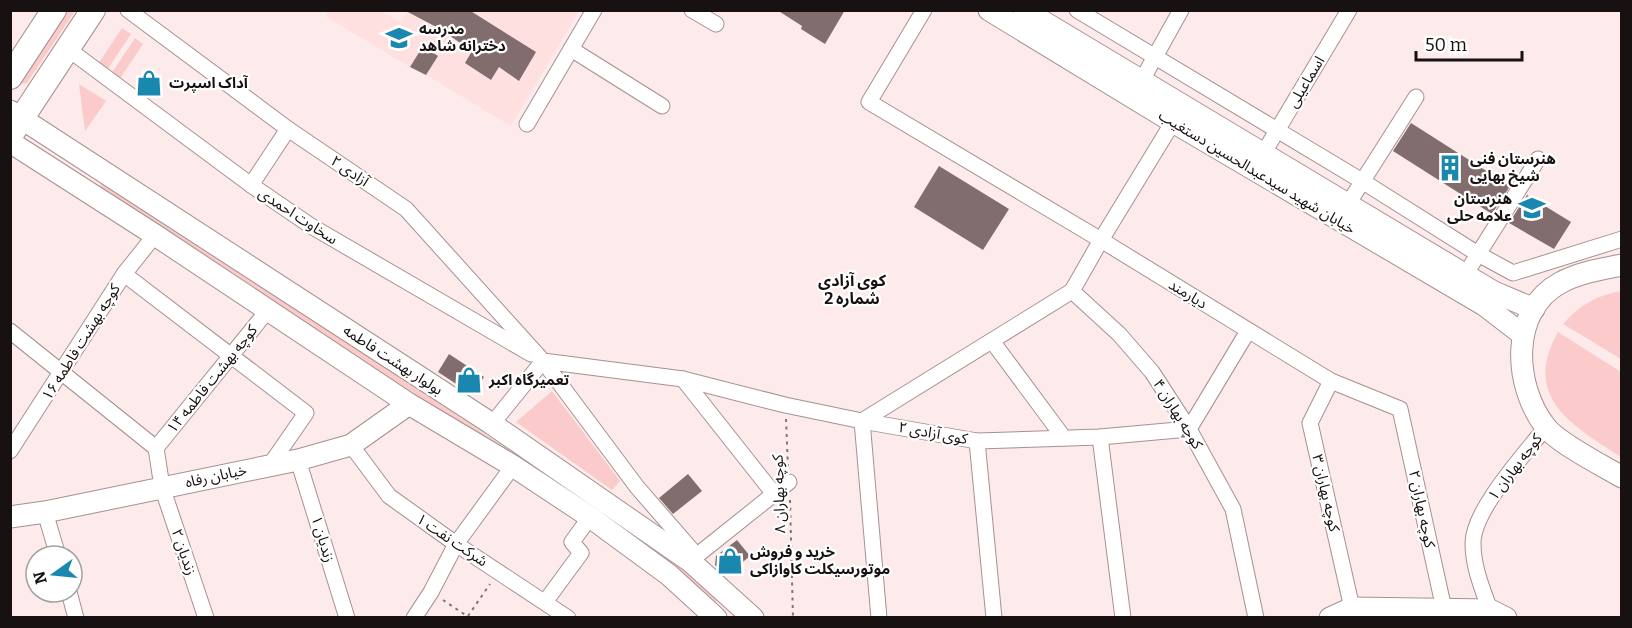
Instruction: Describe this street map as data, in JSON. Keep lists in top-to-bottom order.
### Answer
{
  "streets": {
    "main road": ["خیابان شهید سیدعبدالحسین دستغیب", "بولوار بهشت فاطمه", "خیابان رفاه"],
    "street": [
      "اسماعیلی",
      "آزادی ۲",
      "سخاوت احمدی",
      "دیارمند",
      "کوچه بهشت فاطمه ۱۶",
      "کوچه بهشت فاطمه ۱۴",
      "کوچه بهاران ۴",
      "کوی آزادی ۲",
      "کوچه بهاران ۱",
      "کوچه بهاران ۳",
      "کوچه بهاران ۲",
      "زندیان ۱",
      "شرکت نفت ۱",
      "زندیان ۲"
    ],
    "path": ["کوچه بهاران ۸"]
  },
  "crossings": [
    ["اسماعیلی", "خیابان شهید سیدعبدالحسین دستغیب"],
    ["آزادی ۲", "سخاوت احمدی"],
    ["آزادی ۲", "بولوار بهشت فاطمه"],
    ["آزادی ۲", "کوی آزادی ۲"],
    ["سخاوت احمدی", "کوی آزادی ۲"],
    ["دیارمند", "کوچه بهاران ۳"],
    ["دیارمند", "کوچه بهاران ۲"],
    ["کوچه بهشت فاطمه ۱۶", "بولوار بهشت فاطمه"],
    ["بولوار بهشت فاطمه", "کوچه بهشت فاطمه ۱۴"],
    ["بولوار بهشت فاطمه", "خیابان رفاه"],
    ["کوچه بهشت فاطمه ۱۴", "زندیان ۲"],
    ["کوچه بهاران ۴", "کوی آزادی ۲"],
    ["کوی آزادی ۲", "کوچه بهاران ۸"],
    ["خیابان رفاه", "زندیان ۱"],
    ["خیابان رفاه", "شرکت نفت ۱"],
    ["خیابان رفاه", "زندیان ۲"]
  ],
  "districts": ["کوی آزادی شماره 2"],
  "places": {
    "school or university": ["مدرسه دخترانه شاهد", "هنرستان علامه حلی"],
    "shop": ["آداک اسپرت", "تعمیرگاه اکبر", "خرید و فروش موتورسیکلت کاوازاکی"],
    "building": ["هنرستان فنی شیخ بهایی"]
  },
  "scale_bar": "50 m",
  "north": "left"
}
